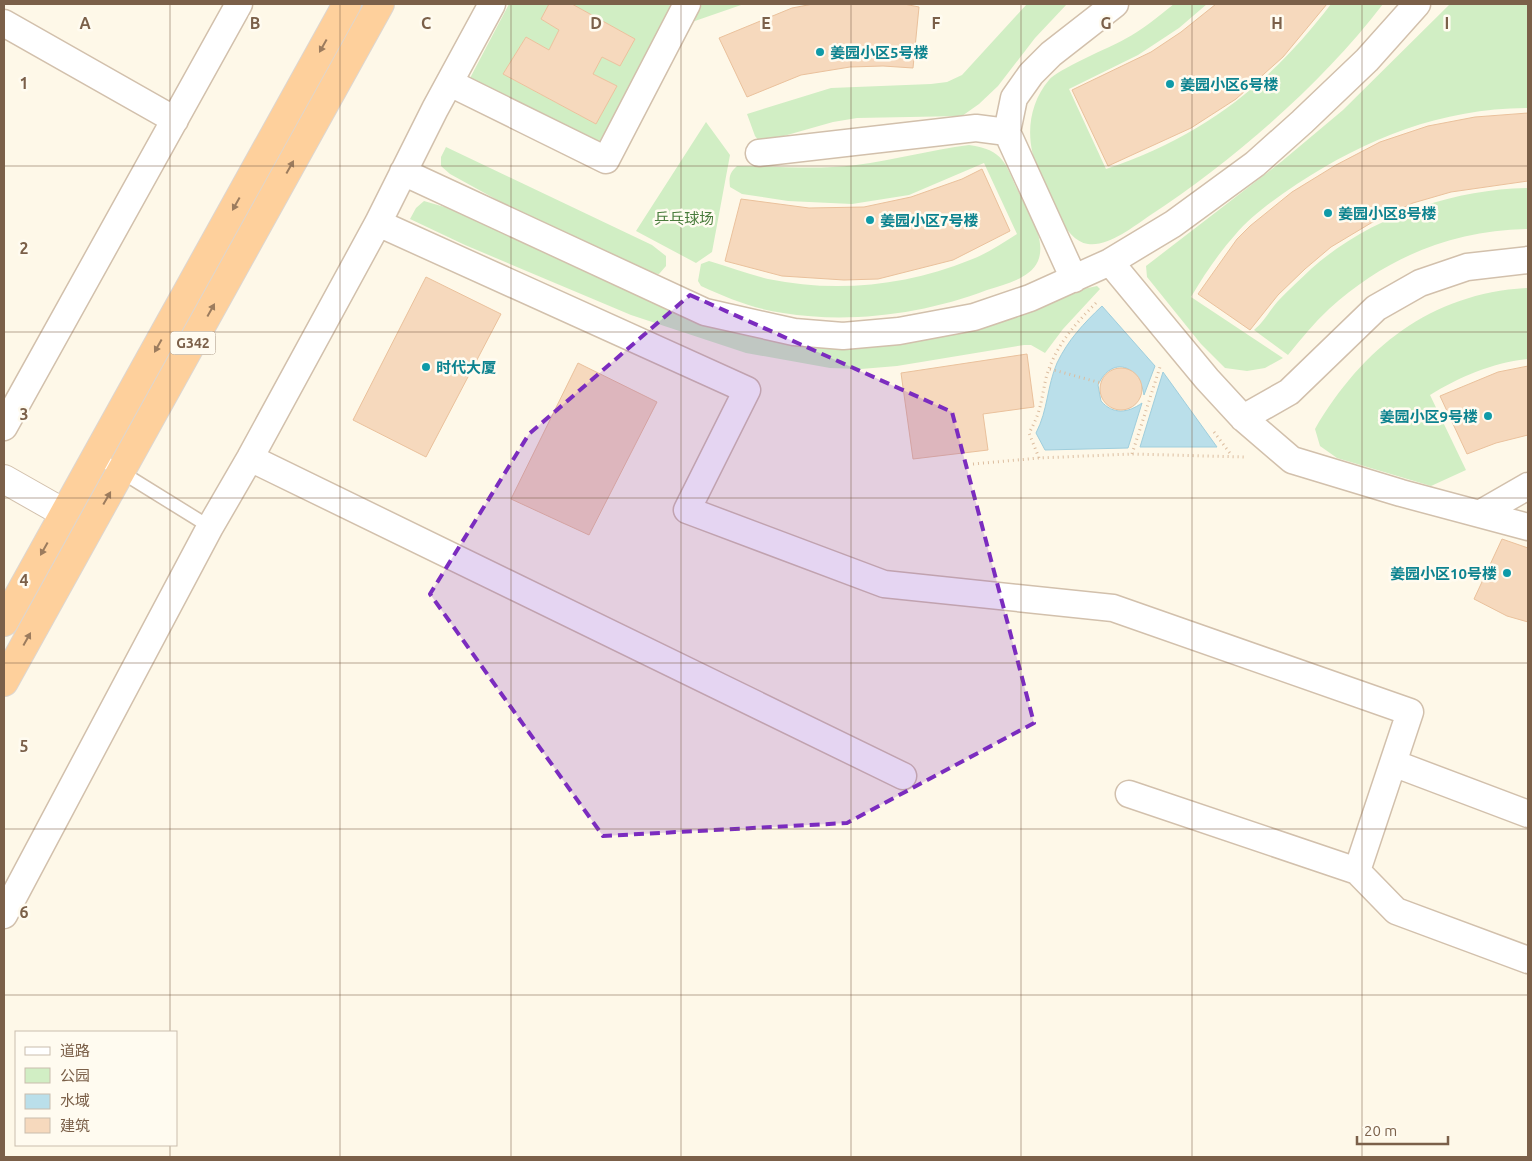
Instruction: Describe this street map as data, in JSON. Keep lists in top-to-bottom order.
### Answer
{
  "streets": {
    "highway": ["G342"]
  },
  "parks": ["乒乓球场"],
  "places": [
    "姜园小区5号楼",
    "姜园小区6号楼",
    "姜园小区8号楼",
    "姜园小区7号楼",
    "时代大厦",
    "姜园小区9号楼",
    "姜园小区10号楼"
  ],
  "legend": [
    "道路",
    "公园",
    "水域",
    "建筑"
  ],
  "scale_bar": "20 m",
  "grid": {
    "columns": [
      "A",
      "B",
      "C",
      "D",
      "E",
      "F",
      "G",
      "H",
      "I"
    ],
    "rows": [
      "1",
      "2",
      "3",
      "4",
      "5",
      "6"
    ]
  }
}
